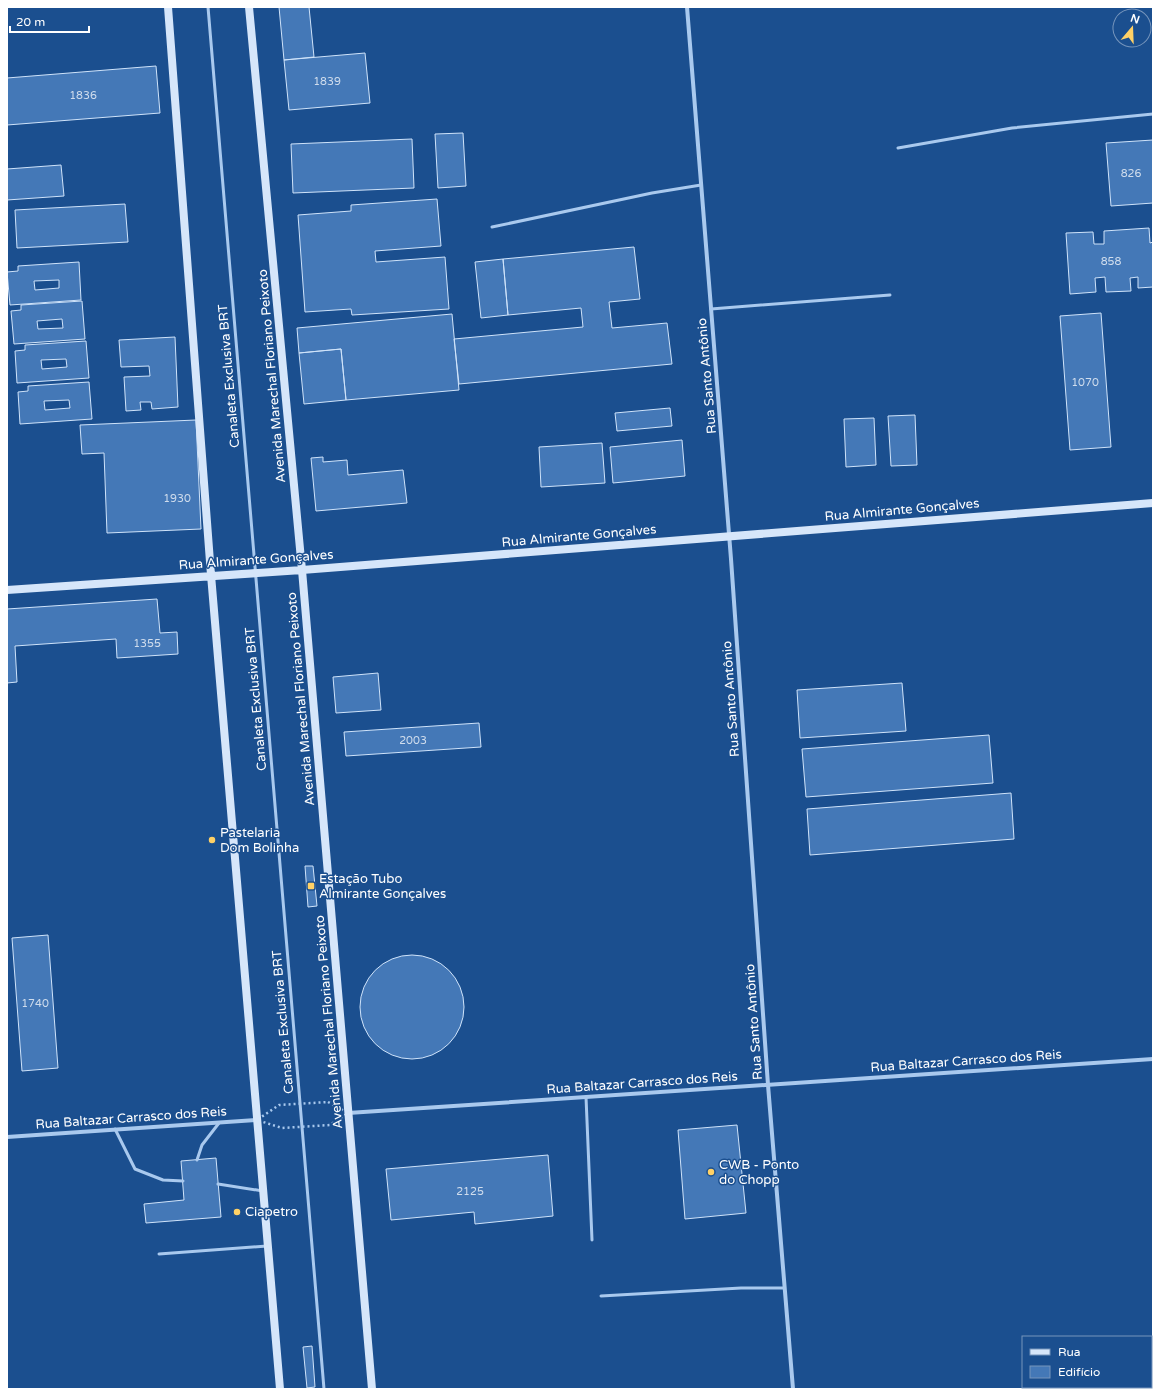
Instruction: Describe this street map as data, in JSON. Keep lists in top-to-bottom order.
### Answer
{
  "streets": {
    "street": [
      "Avenida Marechal Floriano Peixoto",
      "Rua Santo Antônio",
      "Rua Almirante Gonçalves",
      "Rua Baltazar Carrasco dos Reis"
    ],
    "lane": ["Canaleta Exclusiva BRT"]
  },
  "crossings": [
    ["Canaleta Exclusiva BRT", "Rua Almirante Gonçalves"],
    ["Avenida Marechal Floriano Peixoto", "Rua Almirante Gonçalves"],
    ["Avenida Marechal Floriano Peixoto", "Rua Baltazar Carrasco dos Reis"],
    ["Rua Santo Antônio", "Rua Almirante Gonçalves"],
    ["Rua Santo Antônio", "Rua Baltazar Carrasco dos Reis"]
  ],
  "places": {
    "other": ["Pastelaria Dom Bolinha", "CWB - Ponto do Chopp", "Ciapetro"],
    "transit": ["Estação Tubo Almirante Gonçalves"]
  },
  "house_numbers": [
    "1839",
    "1836",
    "826",
    "858",
    "1070",
    "1930",
    "1355",
    "2003",
    "1740",
    "2125"
  ],
  "legend": ["Rua", "Edifício"],
  "scale_bar": "20 m",
  "north": "top"
}
